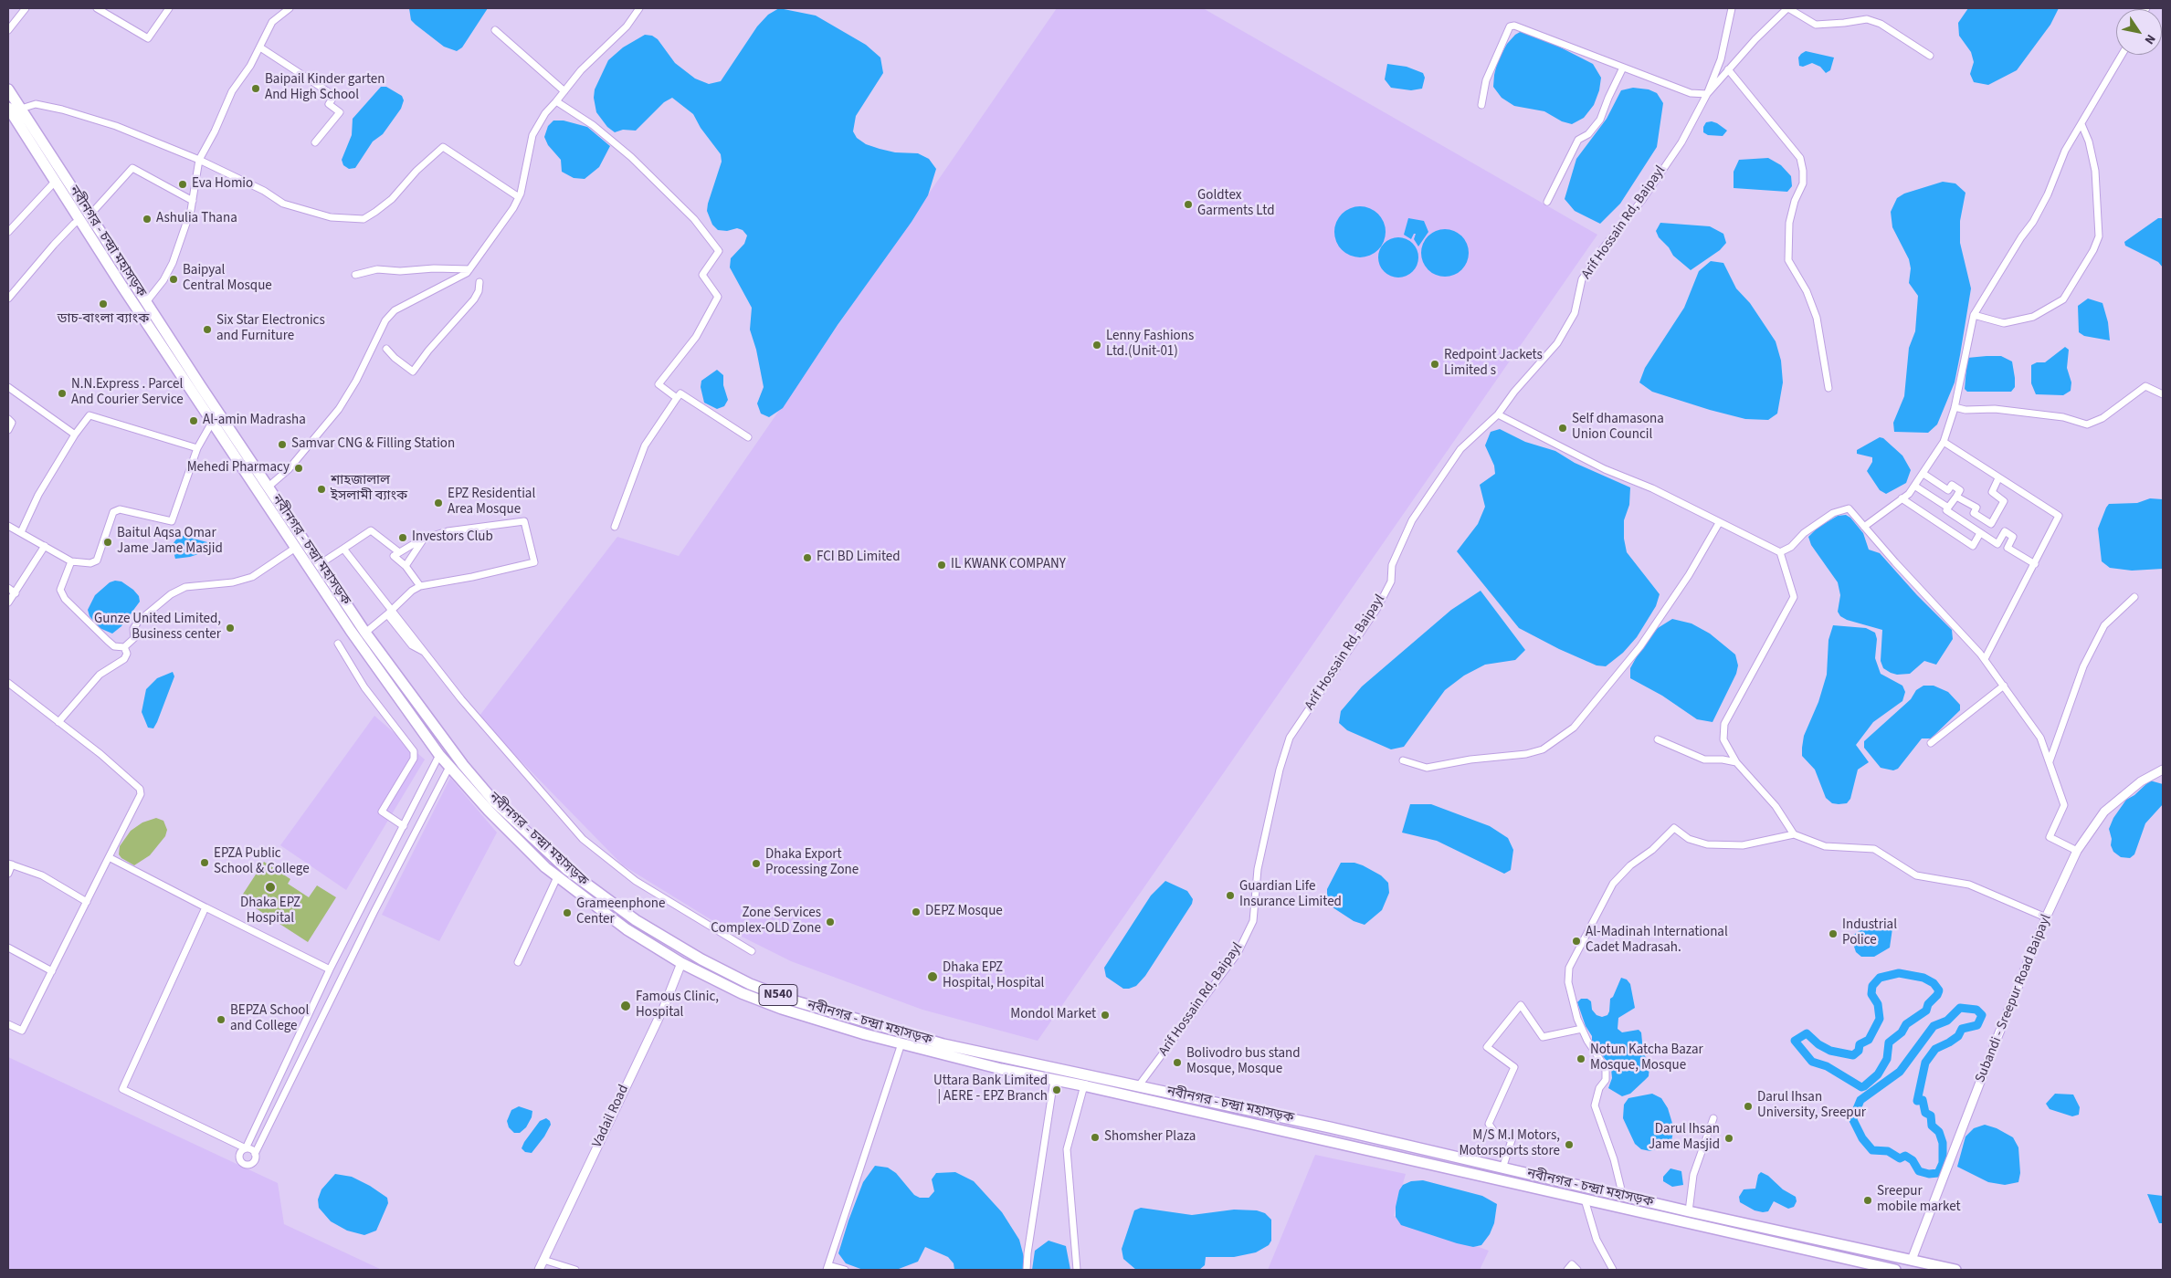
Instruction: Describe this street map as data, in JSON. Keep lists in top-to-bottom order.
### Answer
{
  "streets": {
    "highway": ["নবীনগর - চন্দ্রা মহাসড়ক", "N540"],
    "street": ["Arif Hossain Rd, Baipayl", "Subandi - Sreepur Road Baipayl", "Vadail Road"]
  },
  "crossings": [
    ["Arif Hossain Rd, Baipayl", "নবীনগর - চন্দ্রা মহাসড়ক"],
    ["নবীনগর - চন্দ্রা মহাসড়ক", "Subandi - Sreepur Road Baipayl"],
    ["নবীনগর - চন্দ্রা মহাসড়ক", "Vadail Road"]
  ],
  "places": [
    "Baipail Kinder garten And High School",
    "Eva Homio",
    "Goldtex Garments Ltd",
    "Ashulia Thana",
    "Baipyal Central Mosque",
    "ডাচ-বাংলা ব্যাংক",
    "Six Star Electronics and Furniture",
    "Lenny Fashions Ltd.(Unit-01)",
    "Redpoint Jackets Limited s",
    "N.N.Express . Parcel And Courier Service",
    "Al-amin Madrasha",
    "Self dhamasona Union Council",
    "Samvar CNG & Filling Station",
    "Mehedi Pharmacy",
    "শাহজালাল ইসলামী ব্যাংক",
    "EPZ Residential Area Mosque",
    "Investors Club",
    "Baitul Aqsa Omar Jame Jame Masjid",
    "FCI BD Limited",
    "IL KWANK COMPANY",
    "Gunze United Limited, Business center",
    "EPZA Public School & College",
    "Dhaka Export Processing Zone",
    "Dhaka EPZ Hospital",
    "Guardian Life Insurance Limited",
    "DEPZ Mosque",
    "Grameenphone Center",
    "Zone Services Complex-OLD Zone",
    "Industrial Police",
    "Al-Madinah International Cadet Madrasah.",
    "Dhaka EPZ Hospital, Hospital",
    "Famous Clinic, Hospital",
    "Mondol Market",
    "BEPZA School and College",
    "Notun Katcha Bazar Mosque, Mosque",
    "Bolivodro bus stand Mosque, Mosque",
    "Uttara Bank Limited | AERE - EPZ Branch",
    "Darul Ihsan University, Sreepur",
    "Shomsher Plaza",
    "Darul Ihsan Jame Masjid",
    "M/S M.I Motors, Motorsports store",
    "Sreepur mobile market"
  ],
  "north": "bottom right"
}
